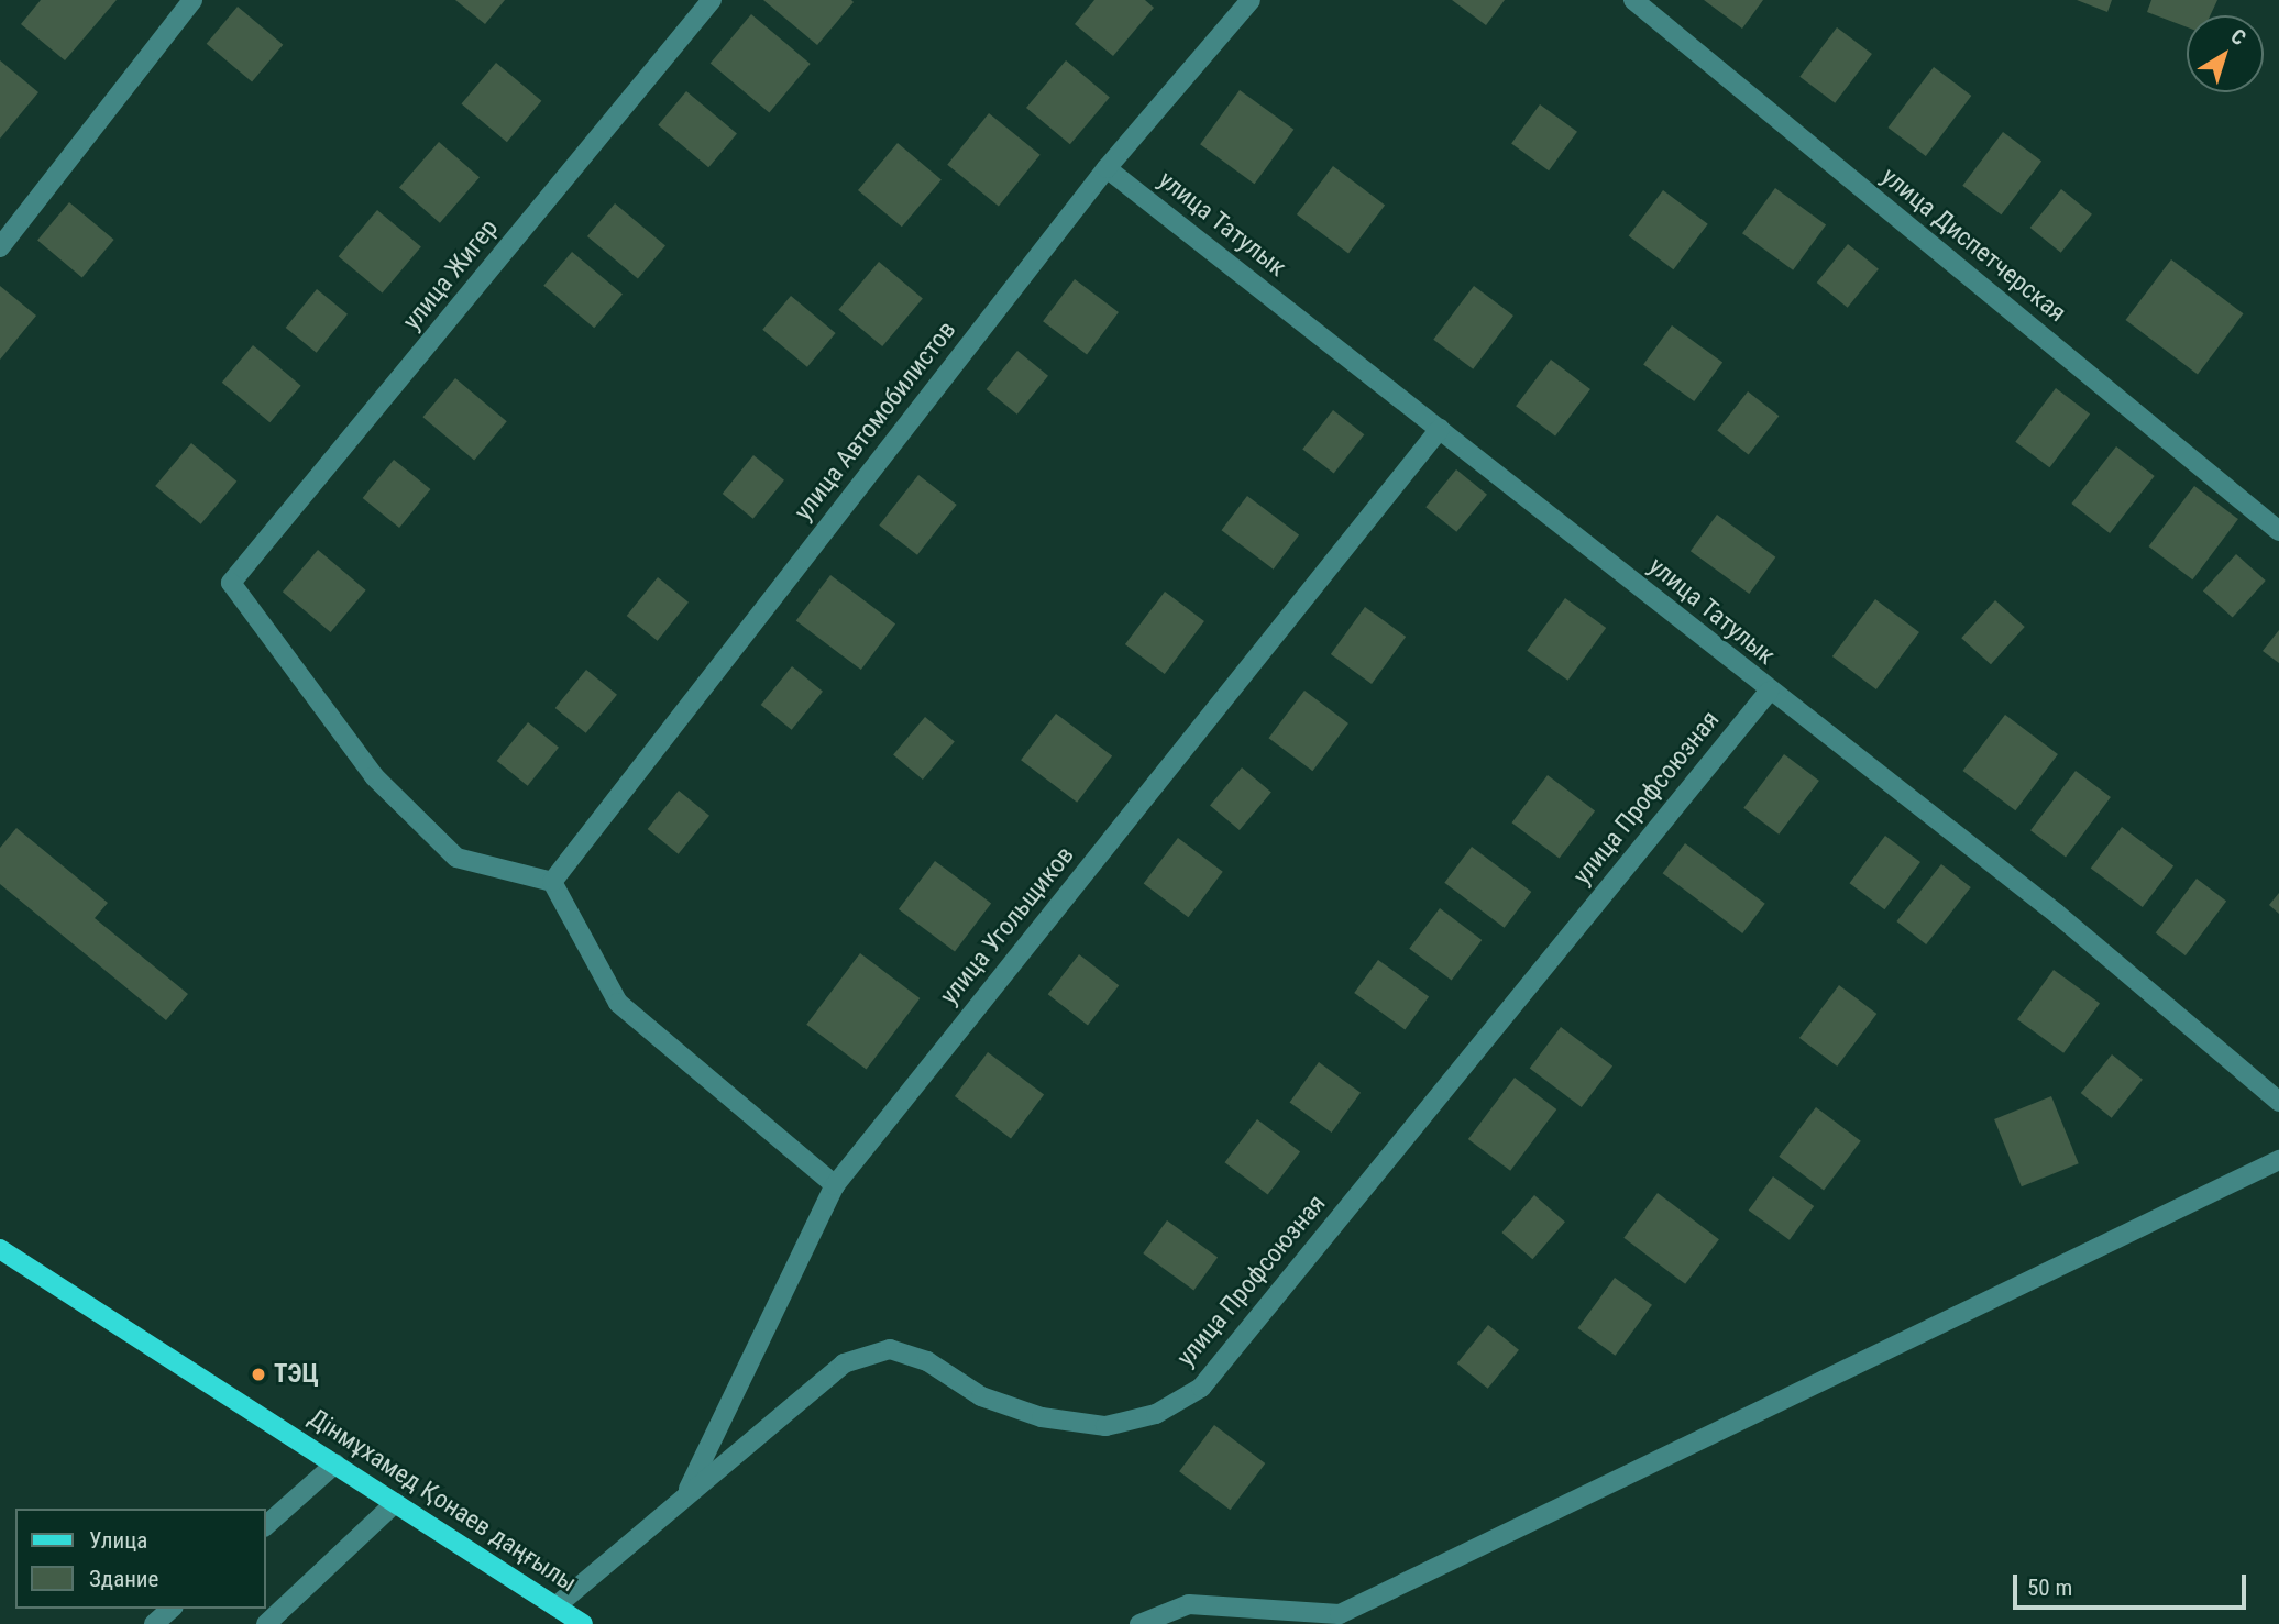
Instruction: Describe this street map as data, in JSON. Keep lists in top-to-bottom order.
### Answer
{
  "streets": {
    "main road": ["Дінмұхамед Қонаев даңғылы"],
    "street": [
      "улица Татулык",
      "улица Диспетчерская",
      "улица Жигер",
      "улица Автомобилистов",
      "улица Профсоюзная",
      "улица Угольщиков"
    ]
  },
  "crossings": [
    ["улица Татулык", "улица Автомобилистов"],
    ["улица Татулык", "улица Профсоюзная"],
    ["улица Татулык", "улица Угольщиков"],
    ["улица Жигер", "улица Автомобилистов"],
    ["улица Профсоюзная", "улица Угольщиков"],
    ["улица Профсоюзная", "Дінмұхамед Қонаев даңғылы"]
  ],
  "places": ["ТЭЦ"],
  "legend": ["Улица", "Здание"],
  "scale_bar": "50 m",
  "north": "top right"
}
